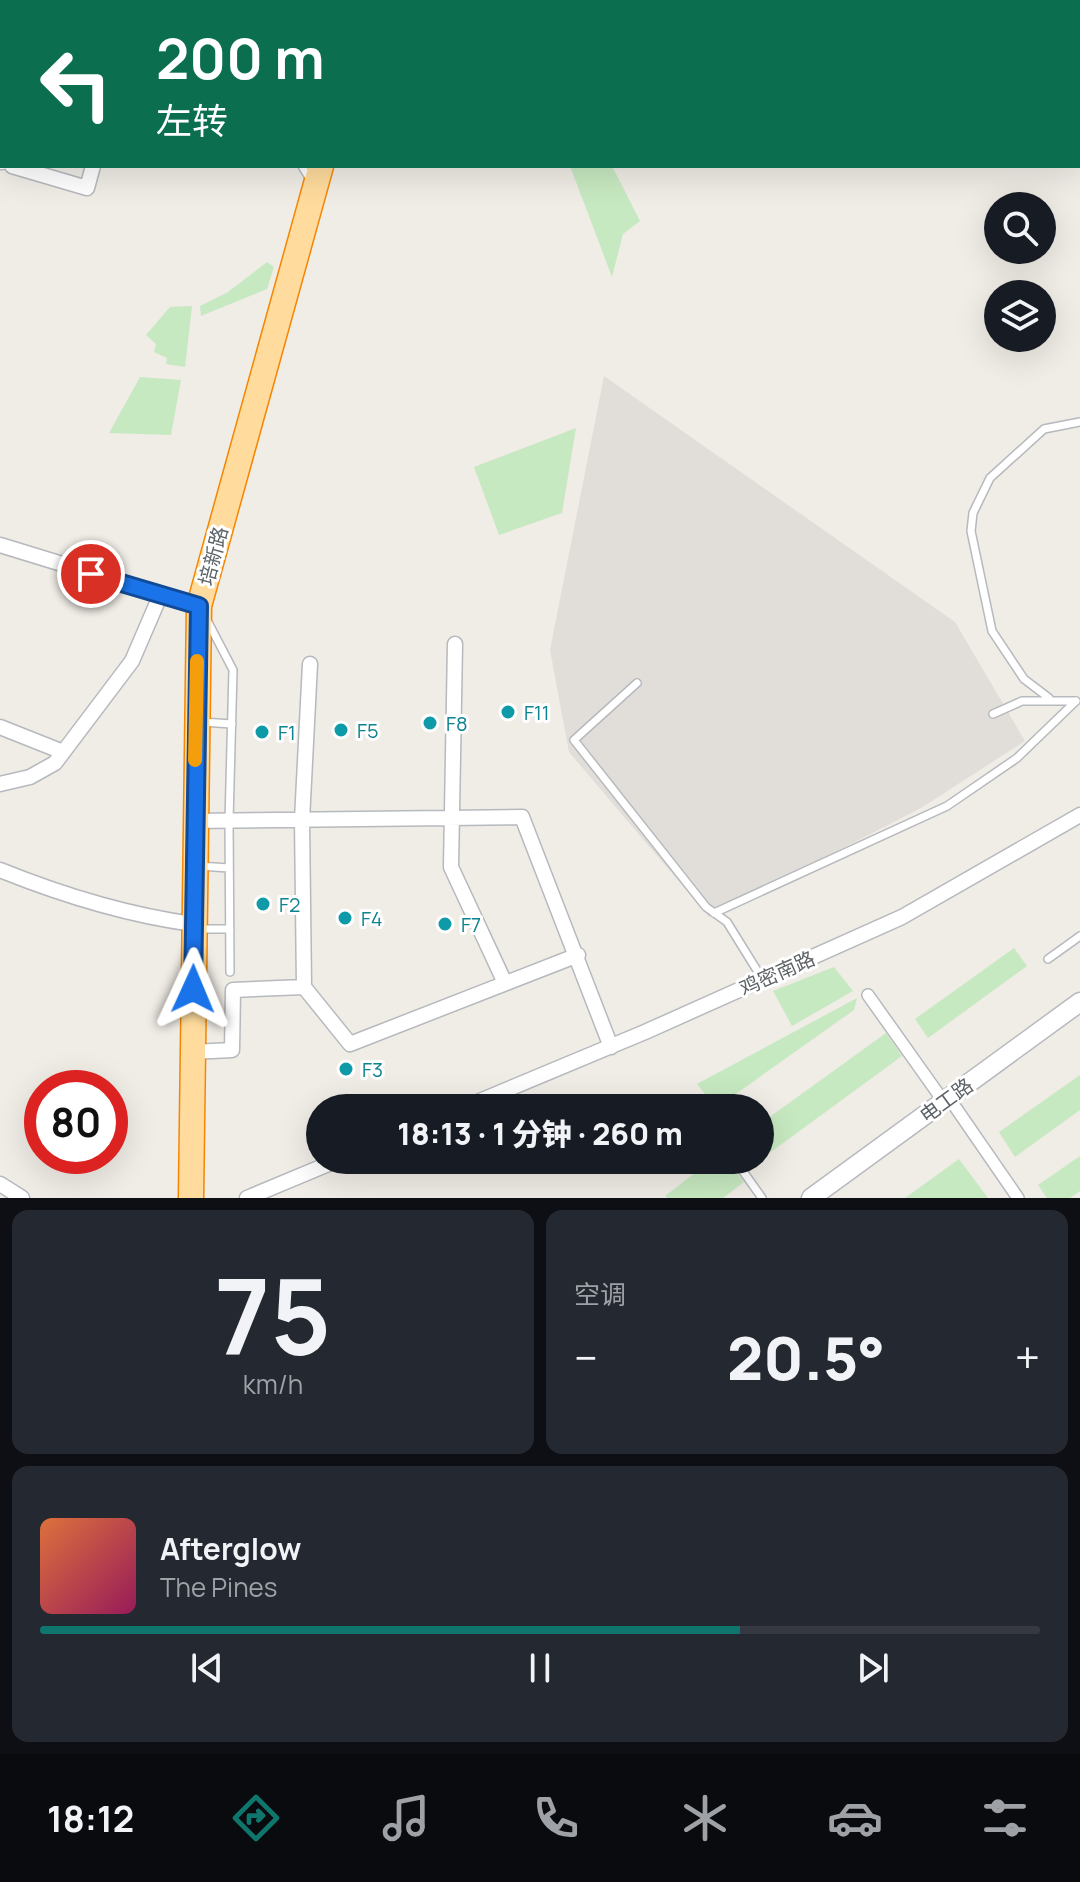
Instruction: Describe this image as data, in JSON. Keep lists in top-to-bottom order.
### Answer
{
  "streets": {
    "highway": ["培新路"],
    "street": ["鸡密南路", "电工路"]
  },
  "places": [
    "F11",
    "F8",
    "F5",
    "F1",
    "F2",
    "F4",
    "F7",
    "F3"
  ],
  "page": {
    "turn": ["200 m", "左转"],
    "limit": "80",
    "trip": "18:13 · 1 分钟 · 260 m",
    "tile": [
      ["75", "km/h"],
      "空调"
    ],
    "heat": ["−", "20.5°", "+"],
    "song": ["Afterglow", "The Pines"],
    "tabs": "18:12"
  }
}
